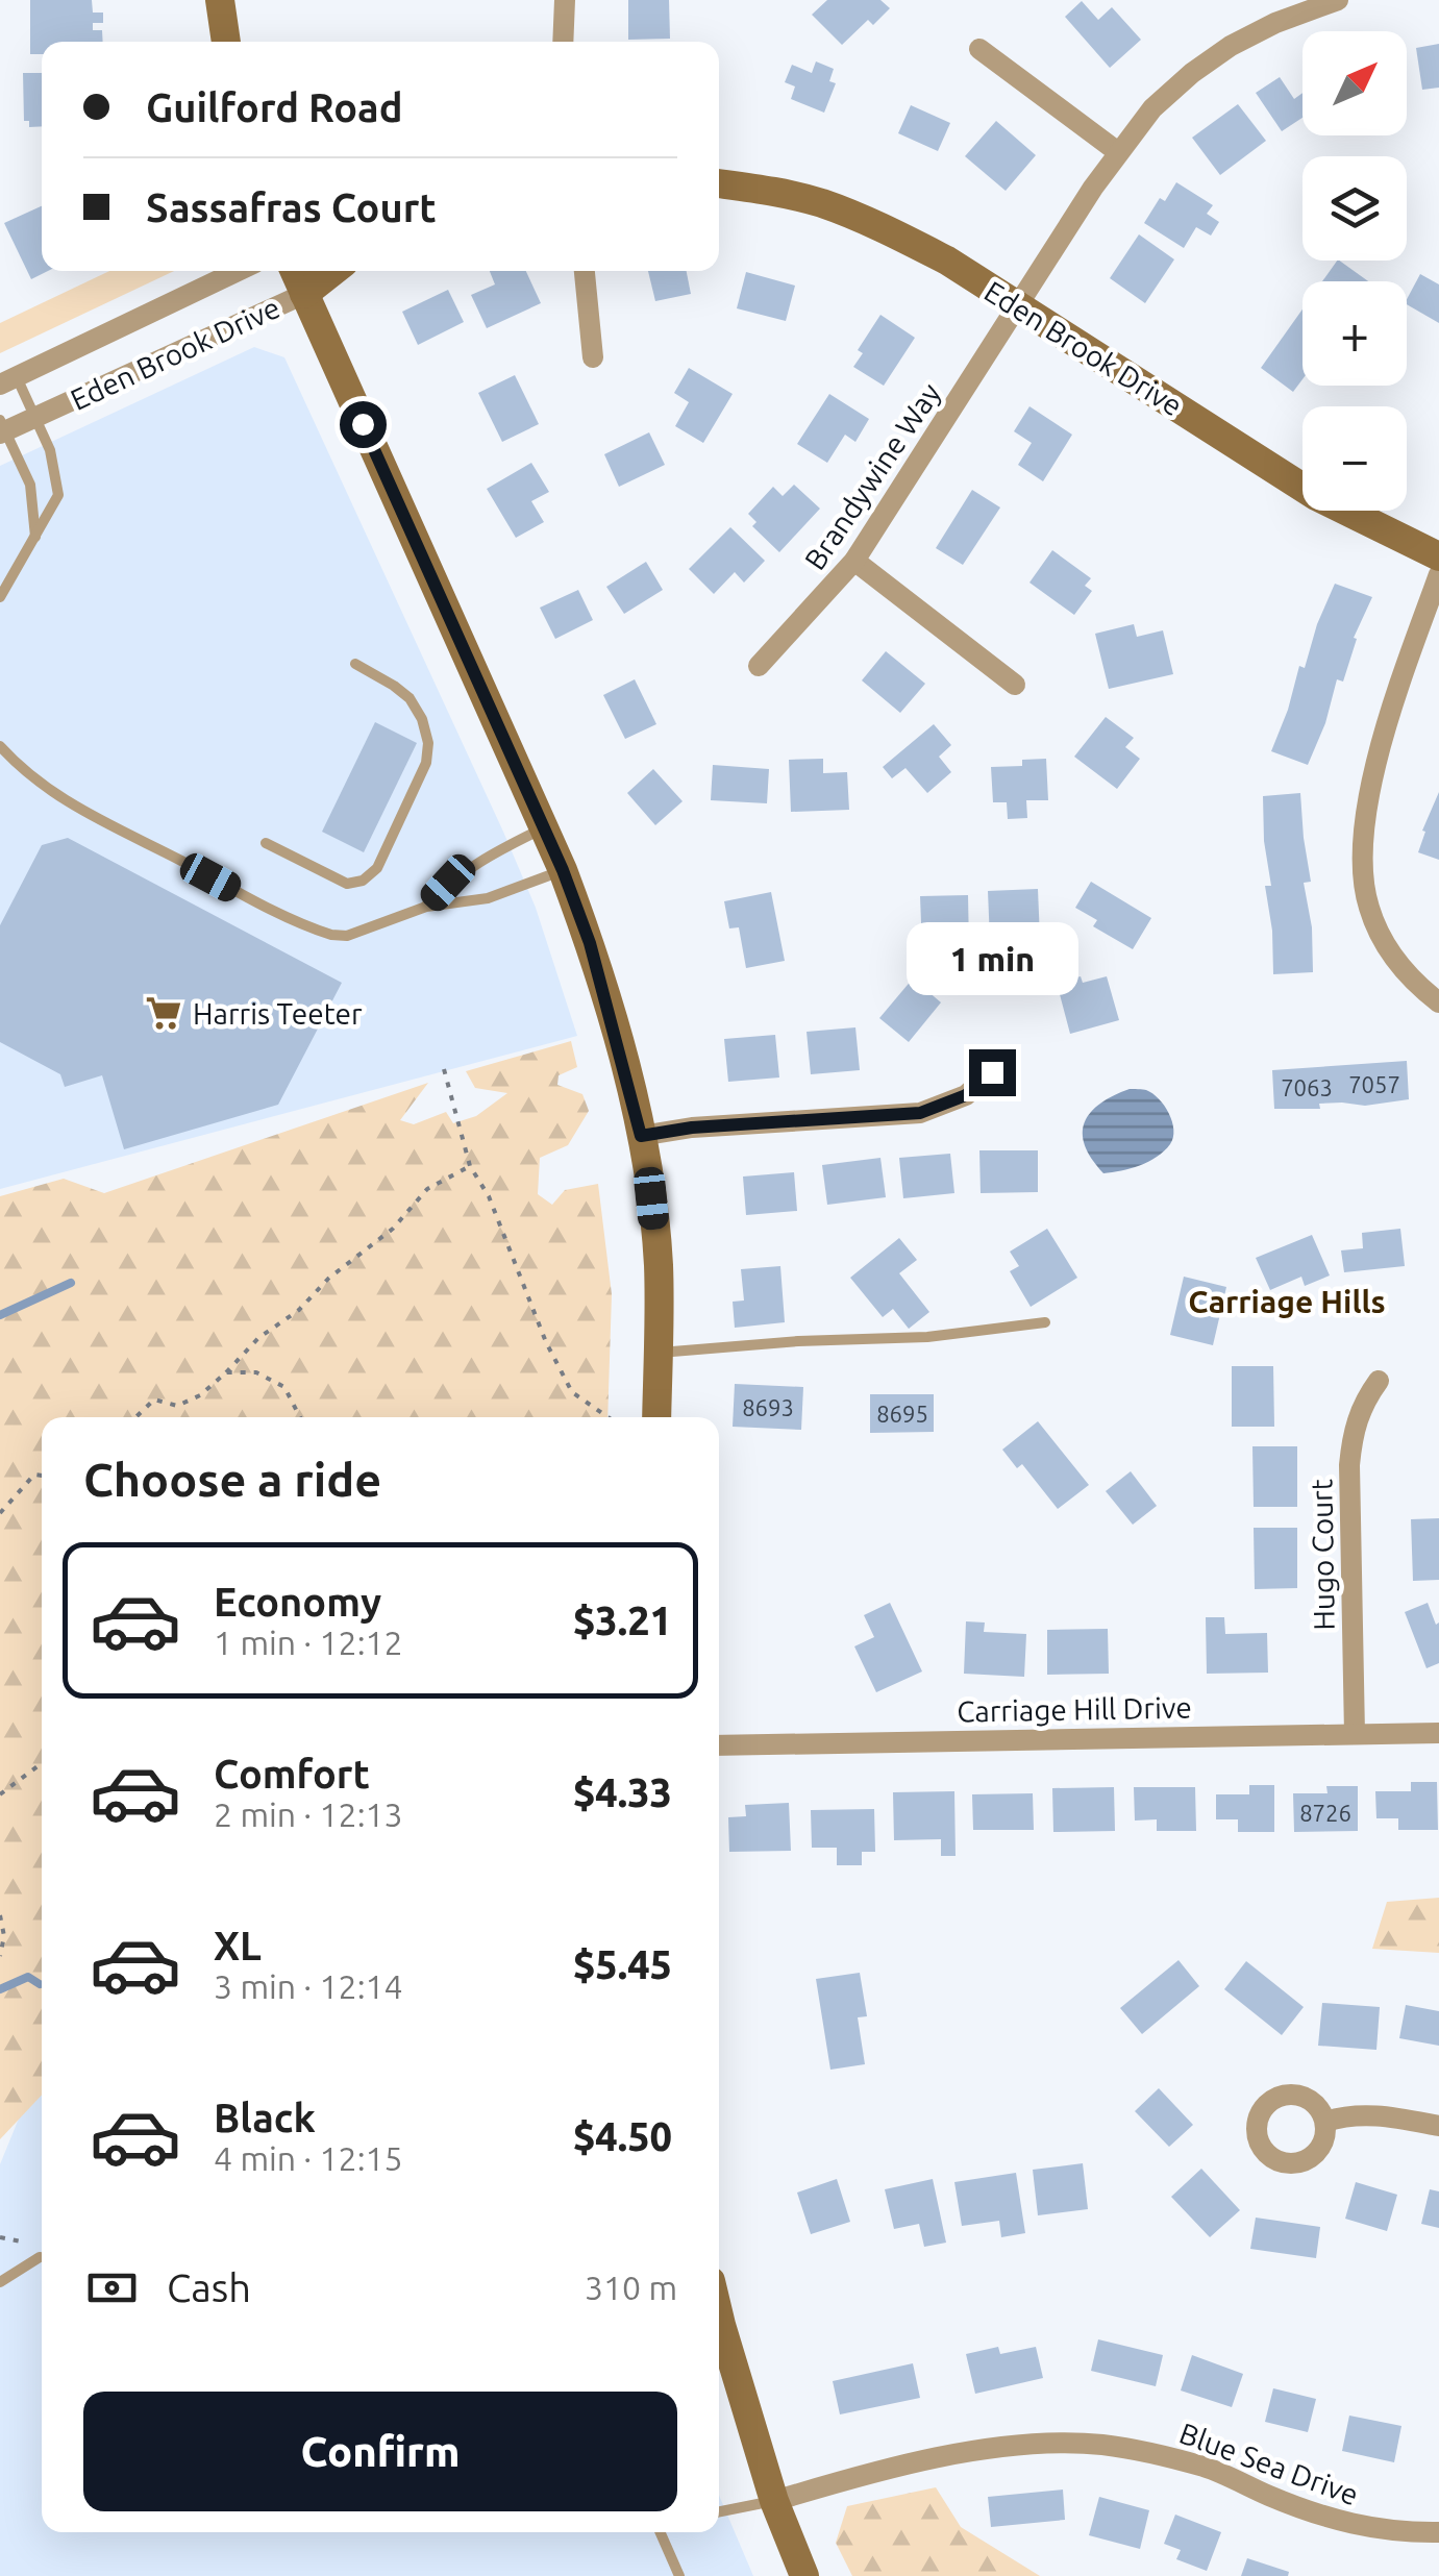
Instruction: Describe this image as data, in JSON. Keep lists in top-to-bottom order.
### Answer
{
  "streets": {
    "street": [
      "Eden Brook Drive",
      "Brandywine Way",
      "Hugo Court",
      "Carriage Hill Drive",
      "Blue Sea Drive"
    ]
  },
  "crossings": [
    ["Eden Brook Drive", "Brandywine Way"],
    ["Hugo Court", "Carriage Hill Drive"]
  ],
  "districts": ["Carriage Hills"],
  "places": {
    "supermarket": ["Harris Teeter"]
  },
  "house_numbers": [
    "7057",
    "7063",
    "8693",
    "8695",
    "8726"
  ],
  "north": "top right",
  "page": {
    "map_buttons": ["+", "−"],
    "banner": ["Guilford Road", "Sassafras Court"],
    "bubble": "1 min",
    "heading": "Choose a ride",
    "list": [
      {
        "name": "Economy",
        "note": "1 min · 12:12",
        "value": "$3.21"
      },
      {
        "name": "Comfort",
        "note": "2 min · 12:13",
        "value": "$4.33"
      },
      {
        "name": "XL",
        "note": "3 min · 12:14",
        "value": "$5.45"
      },
      {
        "name": "Black",
        "note": "4 min · 12:15",
        "value": "$4.50"
      }
    ],
    "pay": ["Cash", "310 m"],
    "buttons": "Confirm"
  }
}
